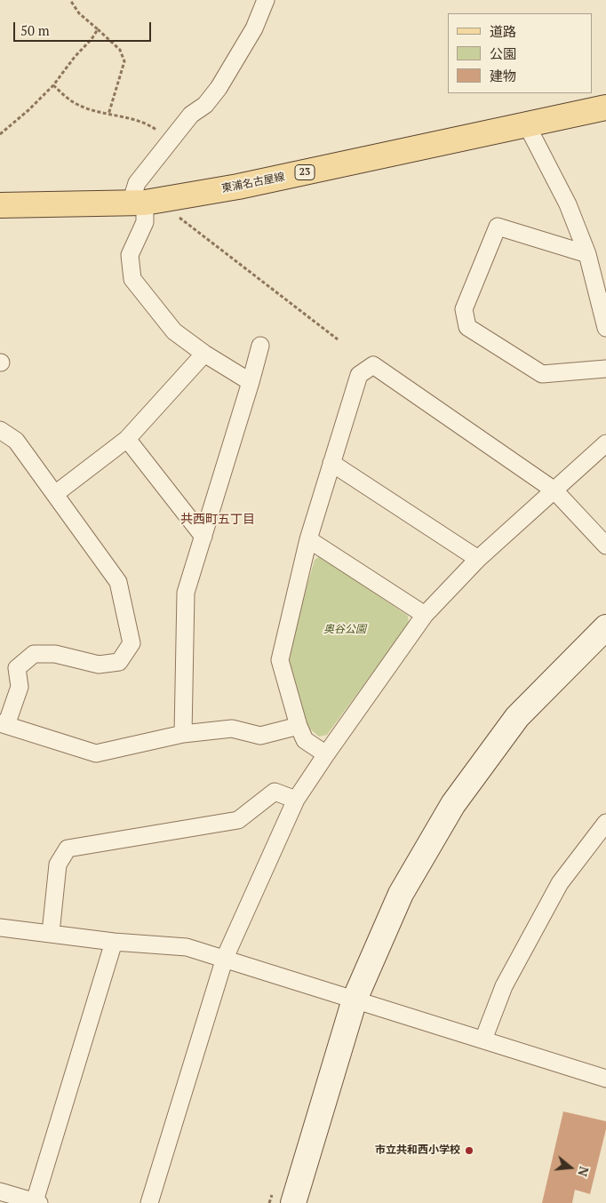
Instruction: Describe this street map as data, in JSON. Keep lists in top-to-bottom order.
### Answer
{
  "streets": {
    "main road": ["23", "東浦名古屋線"]
  },
  "districts": ["共西町五丁目"],
  "parks": ["奥谷公園"],
  "places": ["市立共和西小学校"],
  "legend": ["道路", "公園", "建物"],
  "scale_bar": "50 m",
  "north": "right"
}
